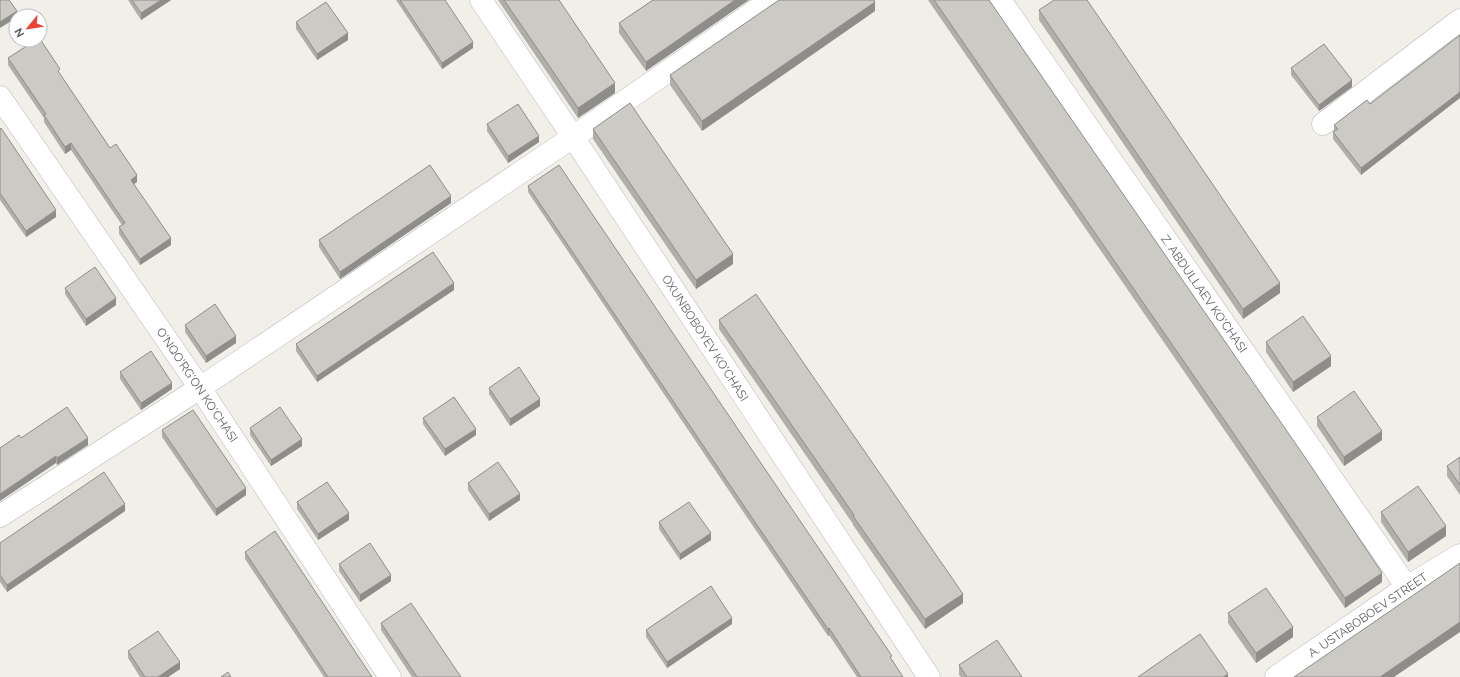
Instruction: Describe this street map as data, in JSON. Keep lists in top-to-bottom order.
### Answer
{
  "streets": {
    "street": [
      "Z. ABDULLAEV KO'CHASI",
      "OXUNBOBOYEV KO'CHASI",
      "O'NQO'RG'ON KO'CHASI",
      "A. USTABOBOEV STREET"
    ]
  },
  "crossings": [
    ["Z. ABDULLAEV KO'CHASI", "A. USTABOBOEV STREET"]
  ],
  "north": "bottom left"
}
